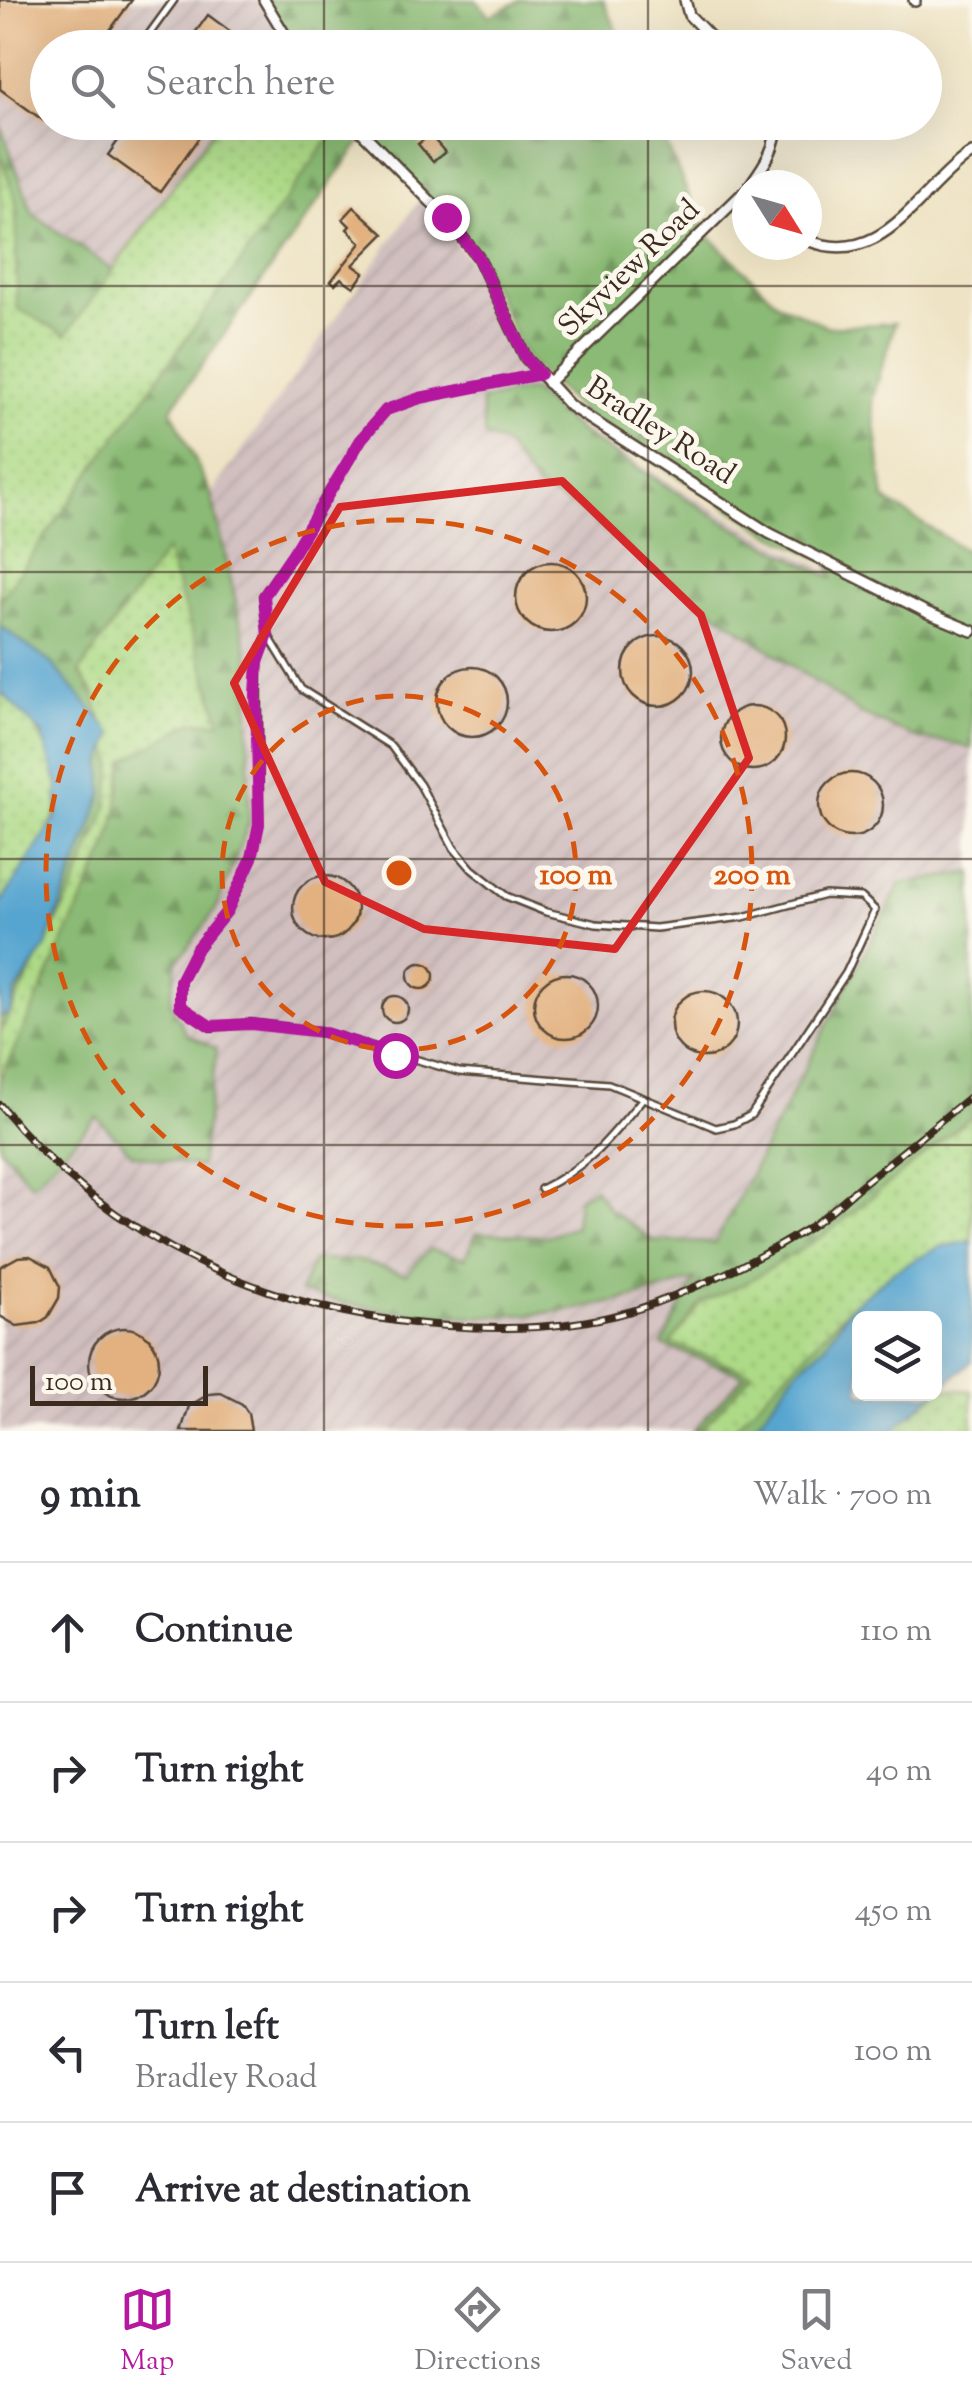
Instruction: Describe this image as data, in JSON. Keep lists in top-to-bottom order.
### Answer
{
  "streets": {
    "street": ["Skyview Road", "Bradley Road"]
  },
  "crossings": [
    ["Skyview Road", "Bradley Road"]
  ],
  "scale_bar": "100 m",
  "north": "bottom right",
  "page": {
    "search": "Search here",
    "scale": "100 m",
    "heading": ["9 min", "Walk · 700 m"],
    "list": [
      ["Continue", "110 m"],
      ["Turn right", "40 m"],
      ["Turn right", "450 m"],
      ["Turn left", "Bradley Road", "100 m"],
      "Arrive at destination"
    ],
    "nav": ["Map", "Directions", "Saved"]
  },
  "rings": ["100 m", "200 m"]
}
